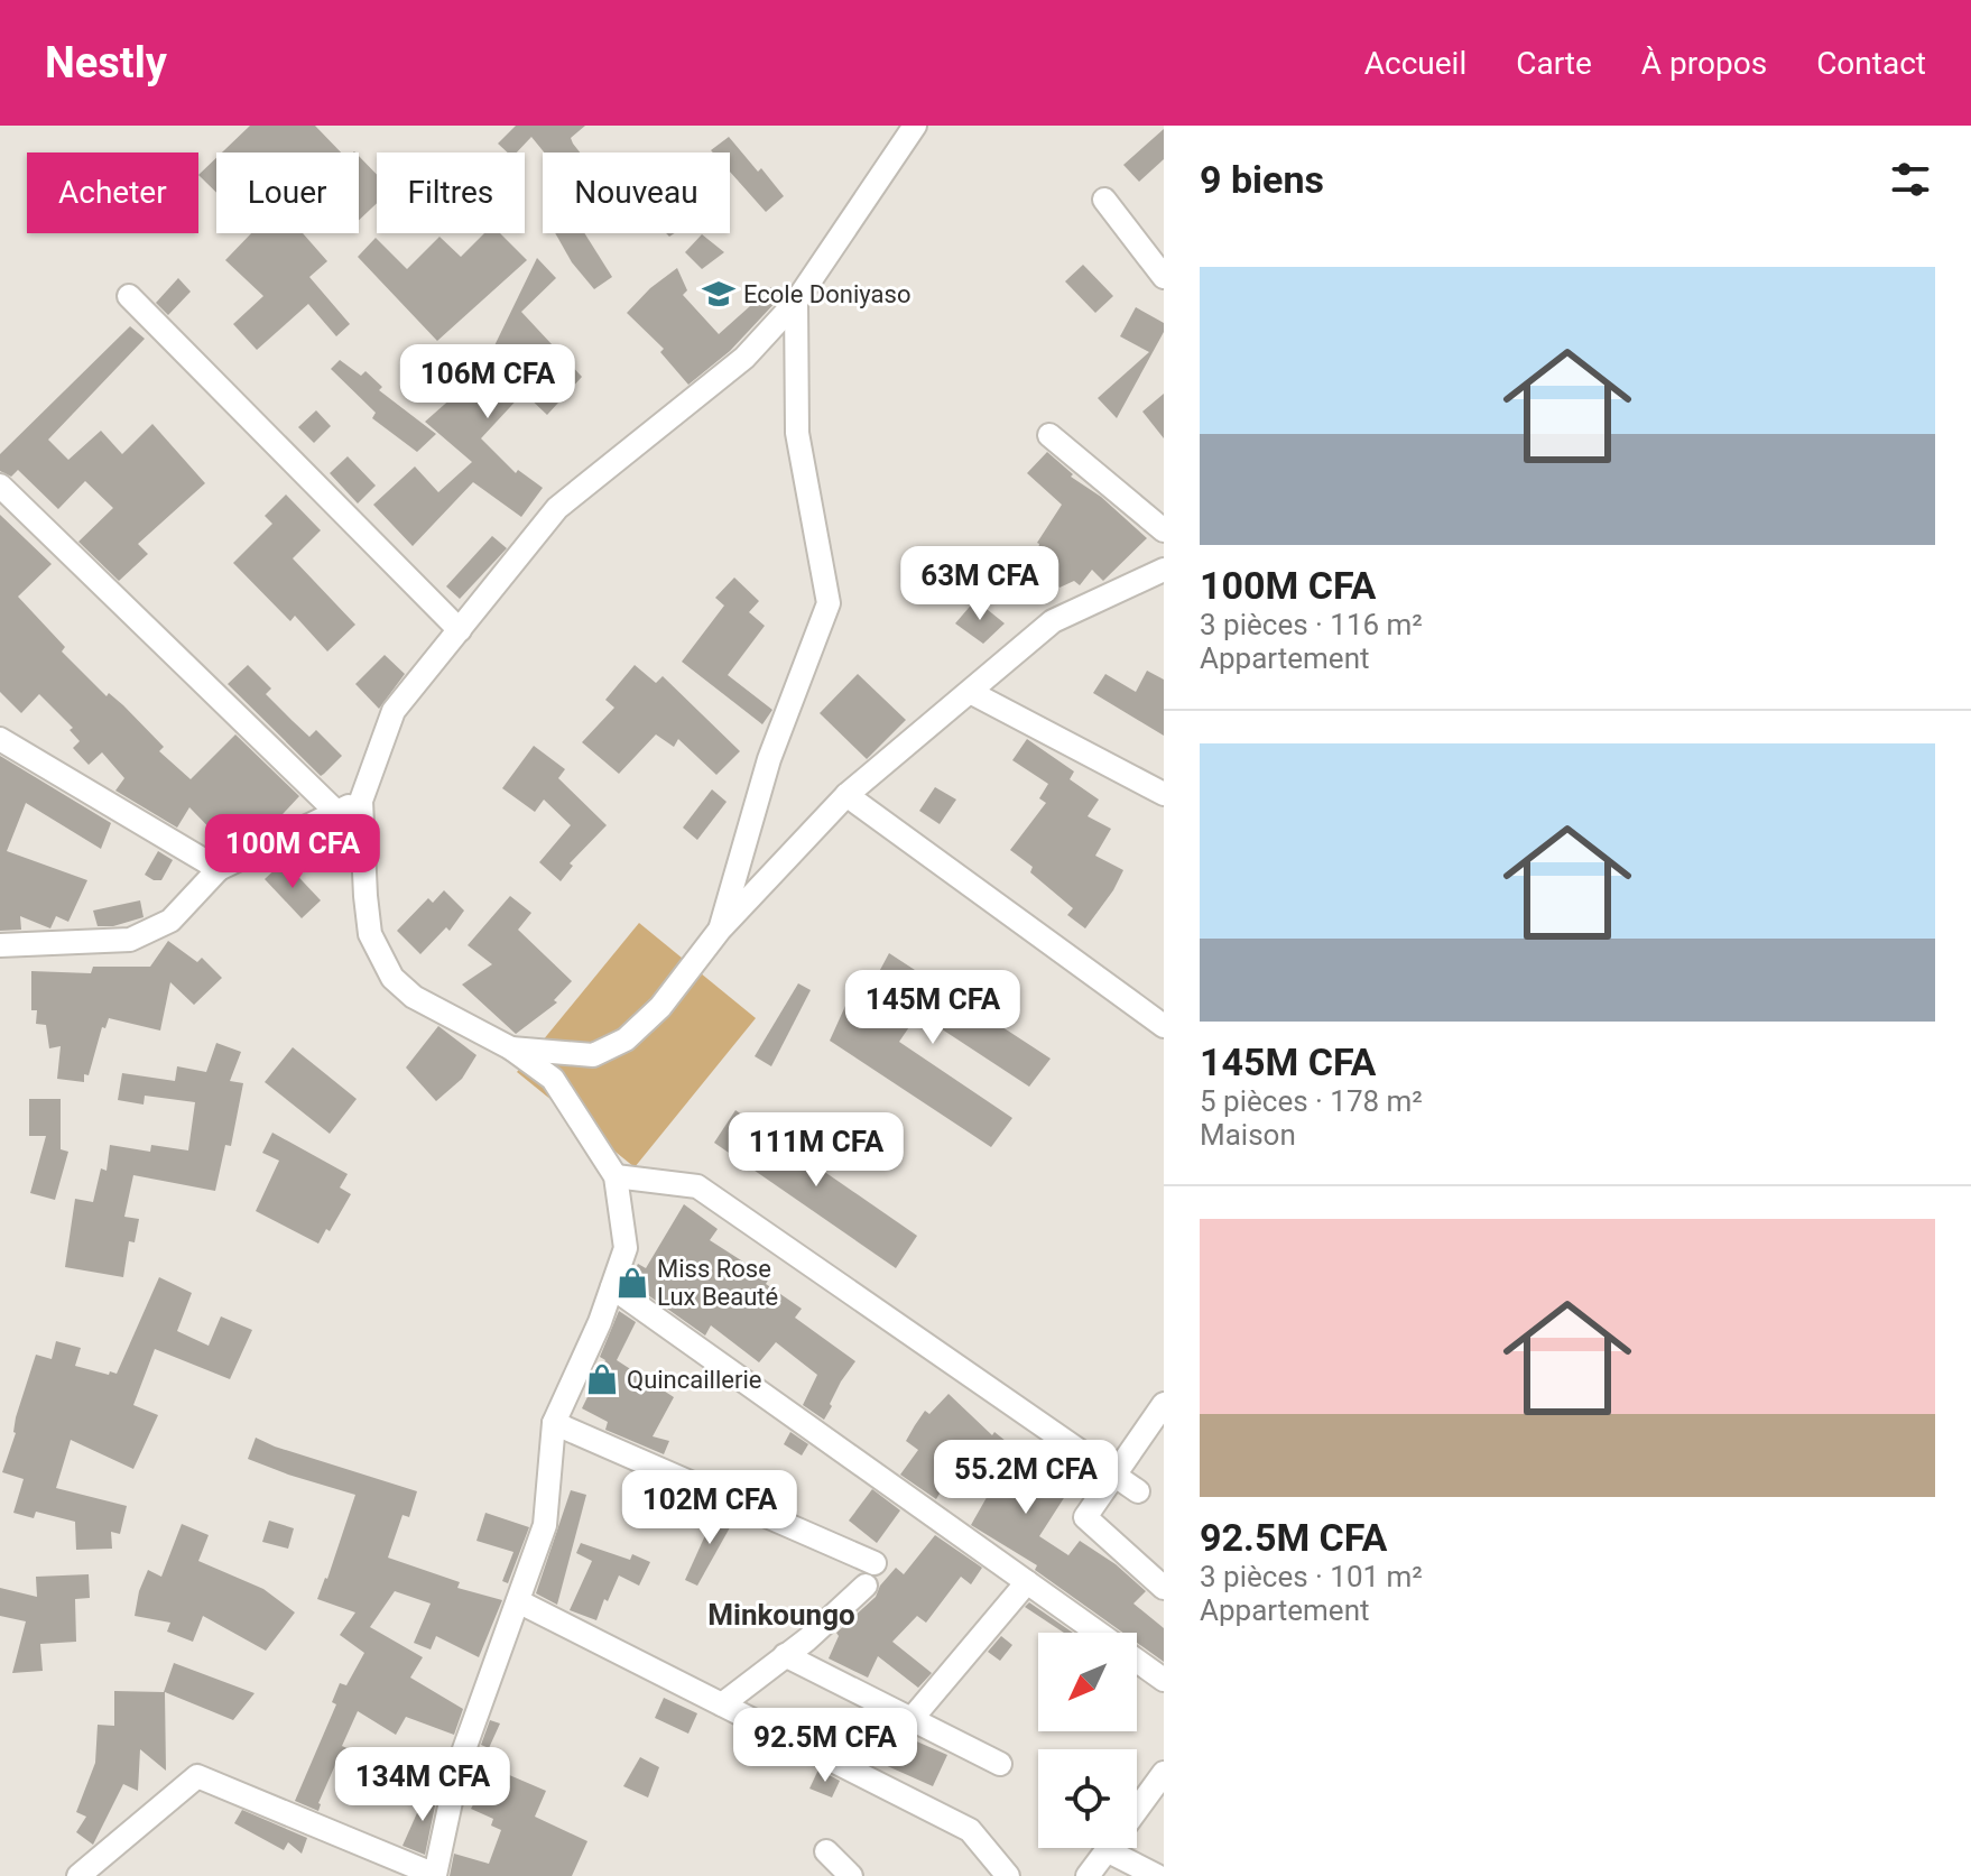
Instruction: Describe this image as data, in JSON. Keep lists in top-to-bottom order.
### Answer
{
  "districts": ["Minkoungo"],
  "places": {
    "school or university": ["Ecole Doniyaso"],
    "shop": ["Miss Rose Lux Beauté", "Quincaillerie"]
  },
  "north": "bottom left",
  "page": {
    "header": "Nestly",
    "nav": [
      "Accueil",
      "Carte",
      "À propos",
      "Contact"
    ],
    "heading": "9 biens",
    "chip": [
      "Acheter",
      "Louer",
      "Filtres",
      "Nouveau"
    ],
    "list": [
      {
        "name": "100M CFA",
        "note": "3 pièces · 116 m² · Appartement"
      },
      {
        "name": "145M CFA",
        "note": "5 pièces · 178 m² · Maison"
      },
      {
        "name": "92.5M CFA",
        "note": "3 pièces · 101 m² · Appartement"
      }
    ],
    "price": [
      "106M CFA",
      "63M CFA",
      "100M CFA",
      "145M CFA",
      "111M CFA",
      "55.2M CFA",
      "102M CFA",
      "92.5M CFA",
      "134M CFA"
    ]
  }
}
